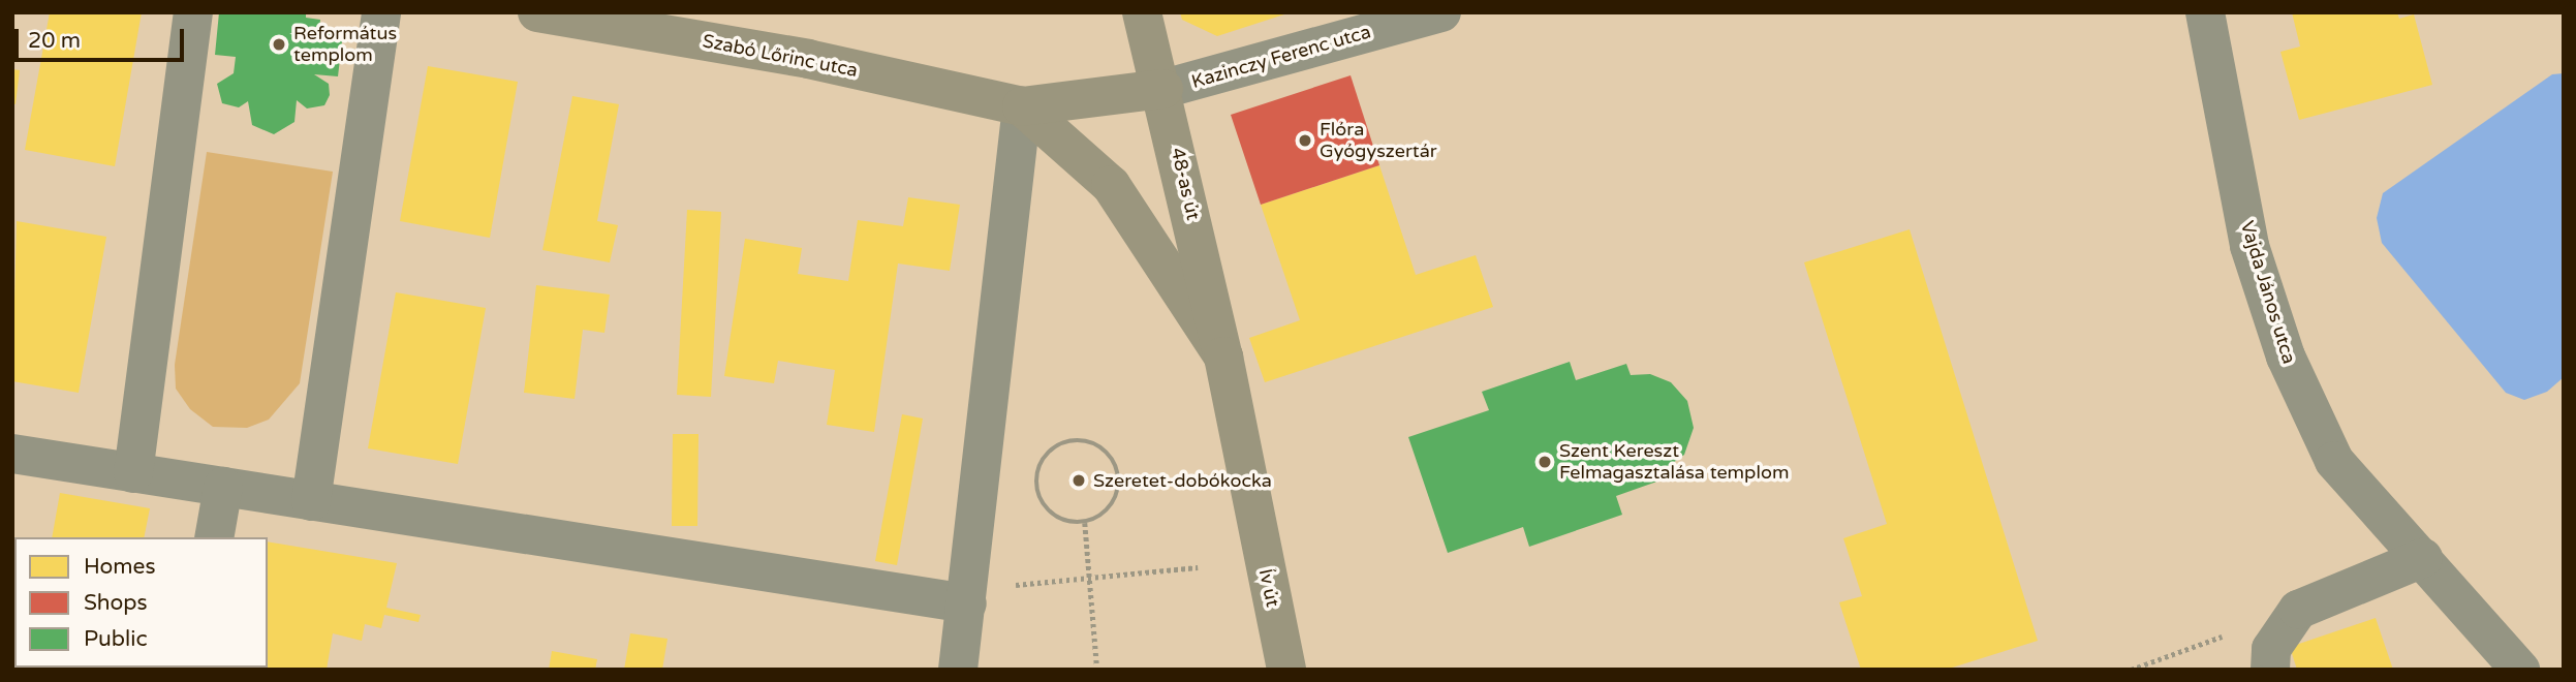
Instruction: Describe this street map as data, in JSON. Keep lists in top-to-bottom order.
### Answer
{
  "streets": {
    "main road": ["Szabó Lőrinc utca", "48-as út", "Ív út"],
    "street": ["Kazinczy Ferenc utca", "Vajda János utca"]
  },
  "crossings": [
    ["Szabó Lőrinc utca", "Kazinczy Ferenc utca"],
    ["Szabó Lőrinc utca", "48-as út"],
    ["Szabó Lőrinc utca", "Ív út"],
    ["Kazinczy Ferenc utca", "48-as út"],
    ["48-as út", "Ív út"]
  ],
  "places": [
    "Református templom",
    "Flóra Gyógyszertár",
    "Szent Kereszt Felmagasztalása templom",
    "Szeretet-dobókocka"
  ],
  "legend": ["Homes", "Shops", "Public"],
  "scale_bar": "20 m"
}
